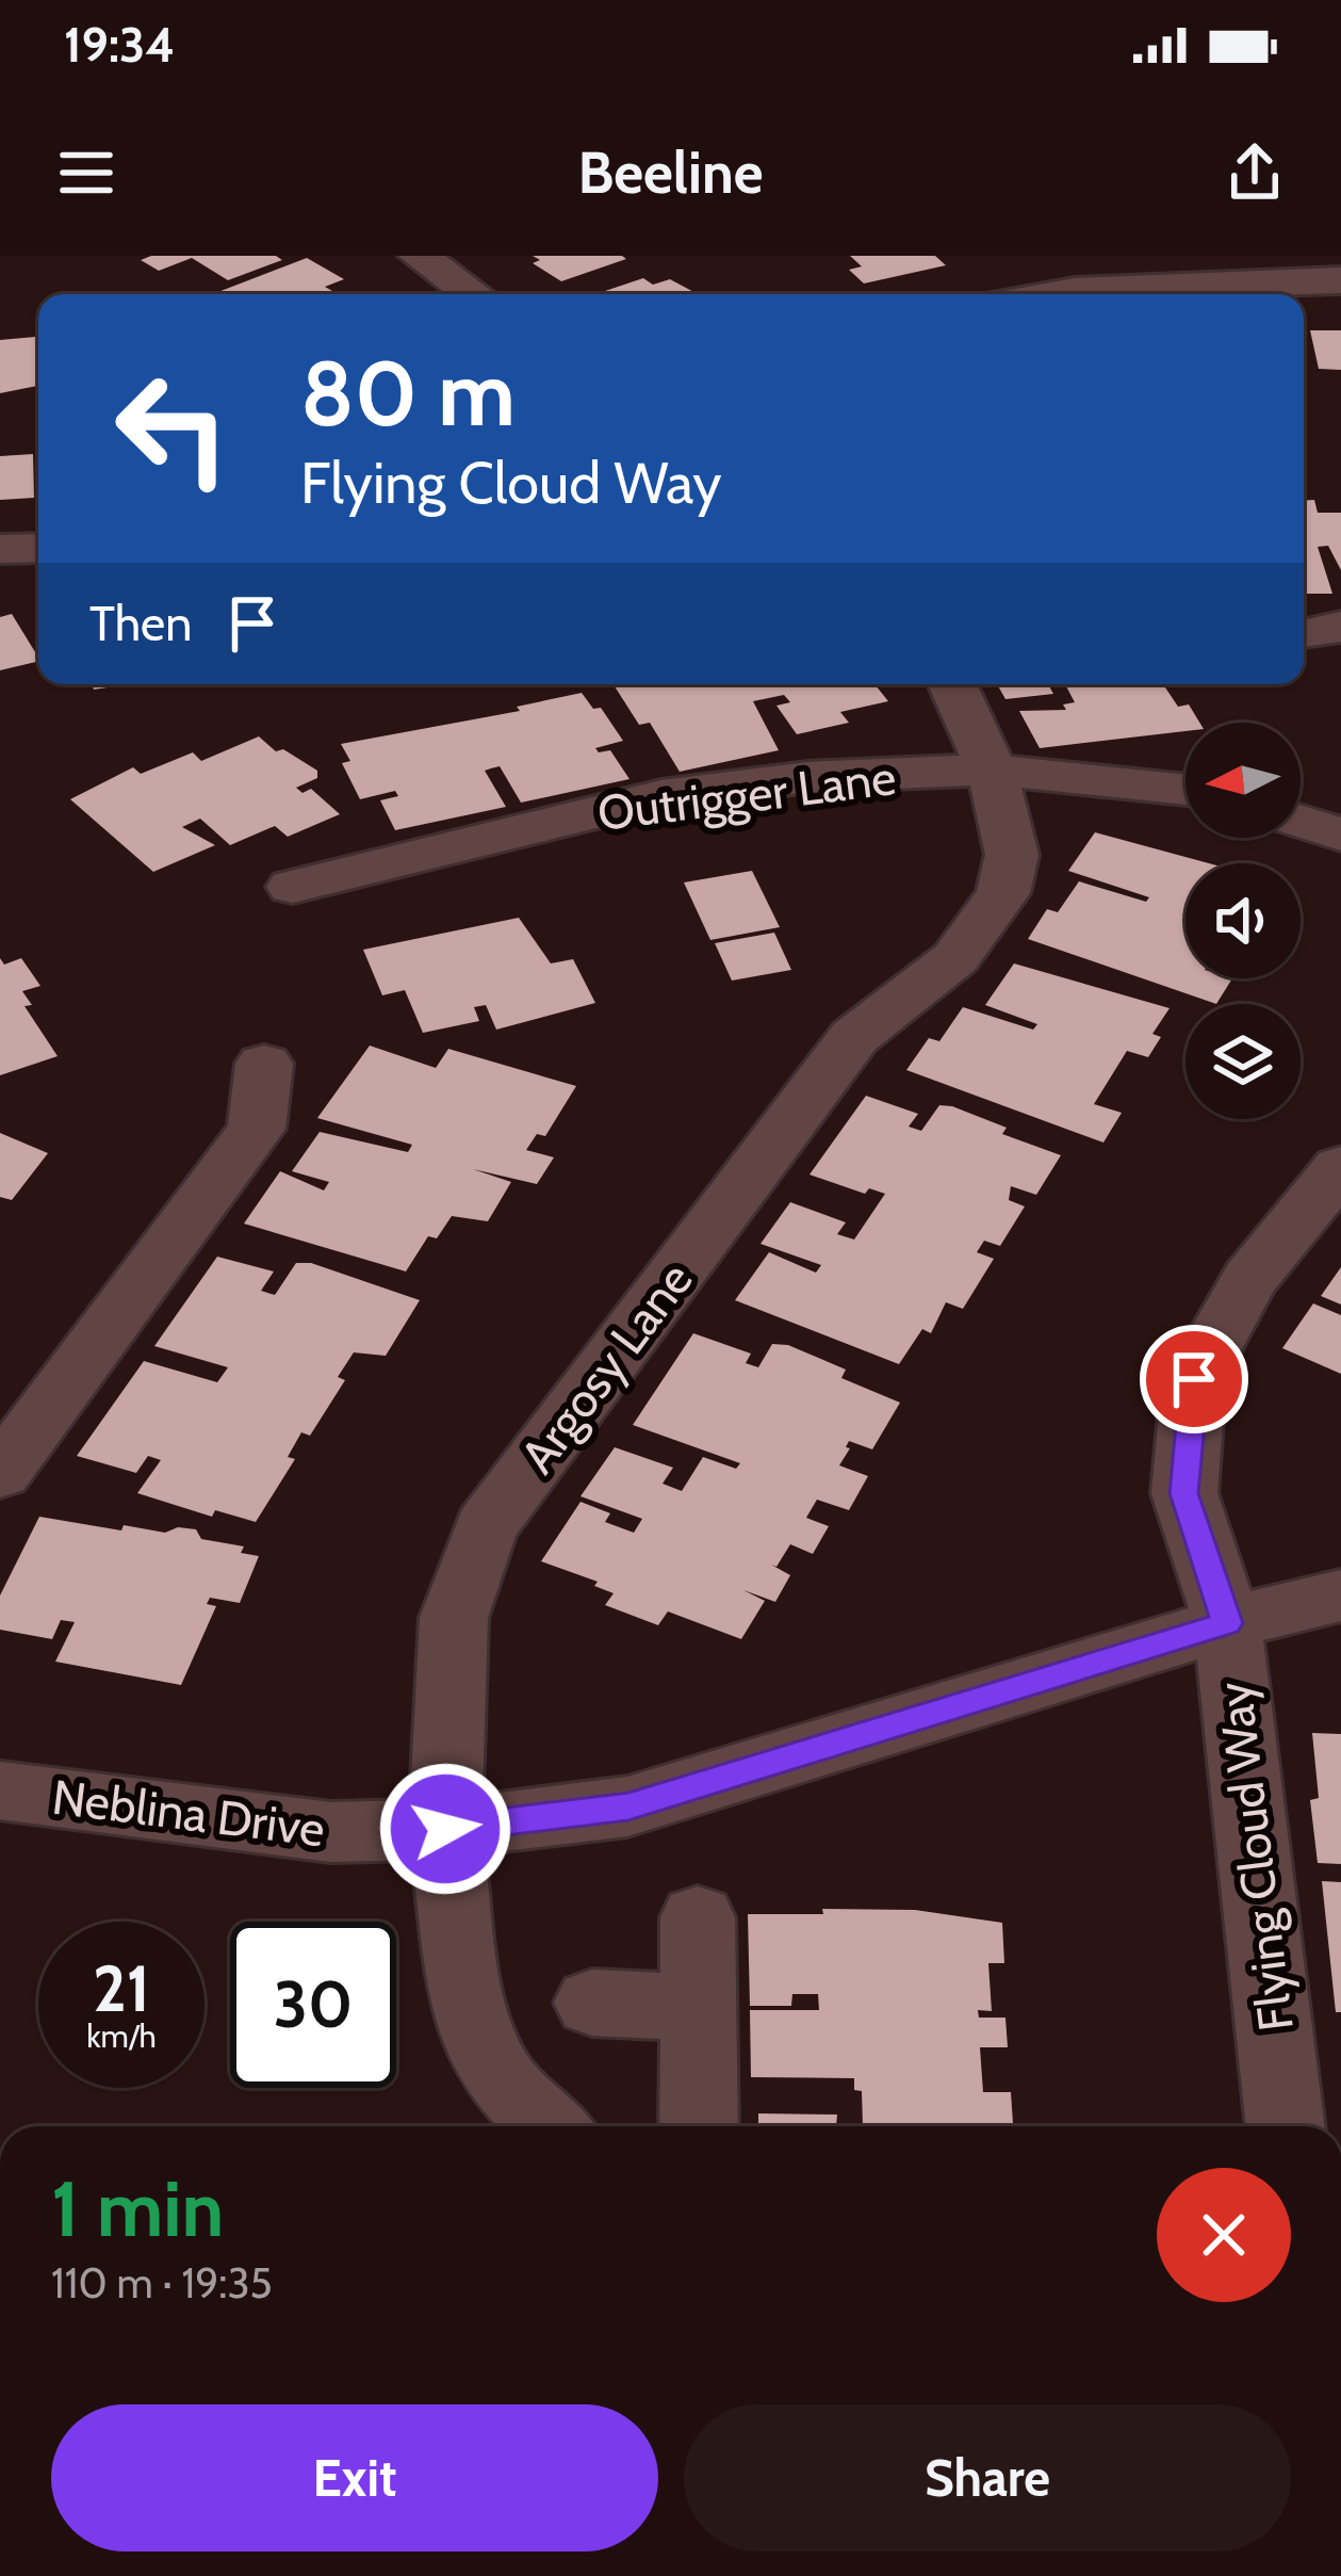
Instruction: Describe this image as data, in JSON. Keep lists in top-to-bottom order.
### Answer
{
  "streets": {
    "street": [
      "Outrigger Lane",
      "Argosy Lane",
      "Neblina Drive",
      "Flying Cloud Way"
    ]
  },
  "crossings": [
    ["Outrigger Lane", "Argosy Lane"],
    ["Argosy Lane", "Neblina Drive"],
    ["Neblina Drive", "Flying Cloud Way"]
  ],
  "north": "left",
  "page": {
    "status": "19:34",
    "header": "Beeline",
    "turn": ["80 m", "Flying Cloud Way"],
    "then": "Then",
    "speed": "21 km/h",
    "limit": "30",
    "heading": ["1 min", "110 m · 19:35"],
    "buttons": ["Exit", "Share"]
  }
}
